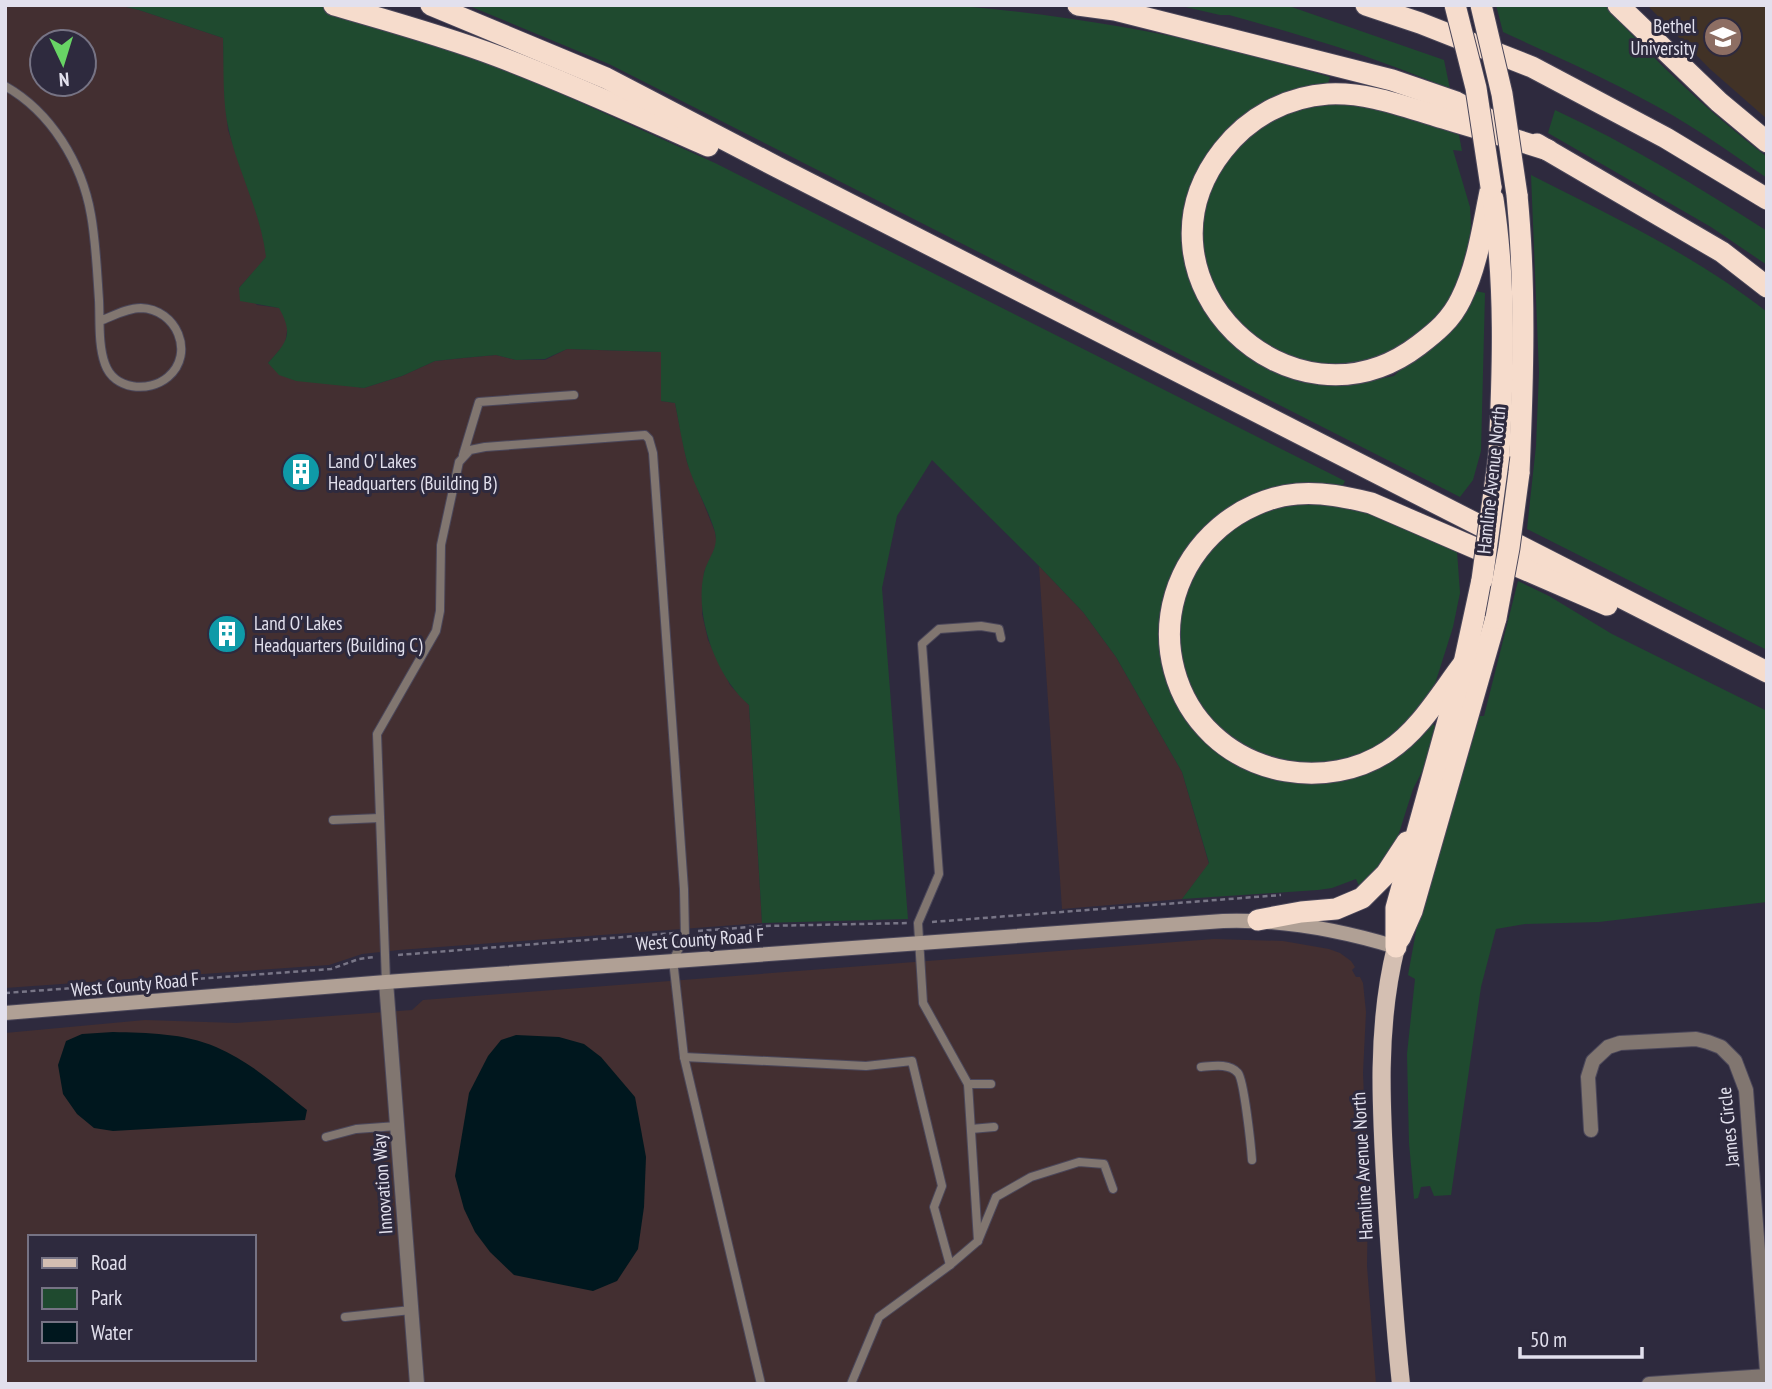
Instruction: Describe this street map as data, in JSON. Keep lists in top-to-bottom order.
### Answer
{
  "streets": {
    "highway": ["Hamline Avenue North"],
    "street": ["West County Road F", "James Circle", "Innovation Way"]
  },
  "crossings": [
    ["Hamline Avenue North", "West County Road F"],
    ["West County Road F", "Innovation Way"]
  ],
  "places": {
    "school or university": ["Bethel University"],
    "building": ["Land O' Lakes Headquarters (Building B)", "Land O' Lakes Headquarters (Building C)"]
  },
  "legend": ["Road", "Park", "Water"],
  "scale_bar": "50 m",
  "north": "bottom"
}
